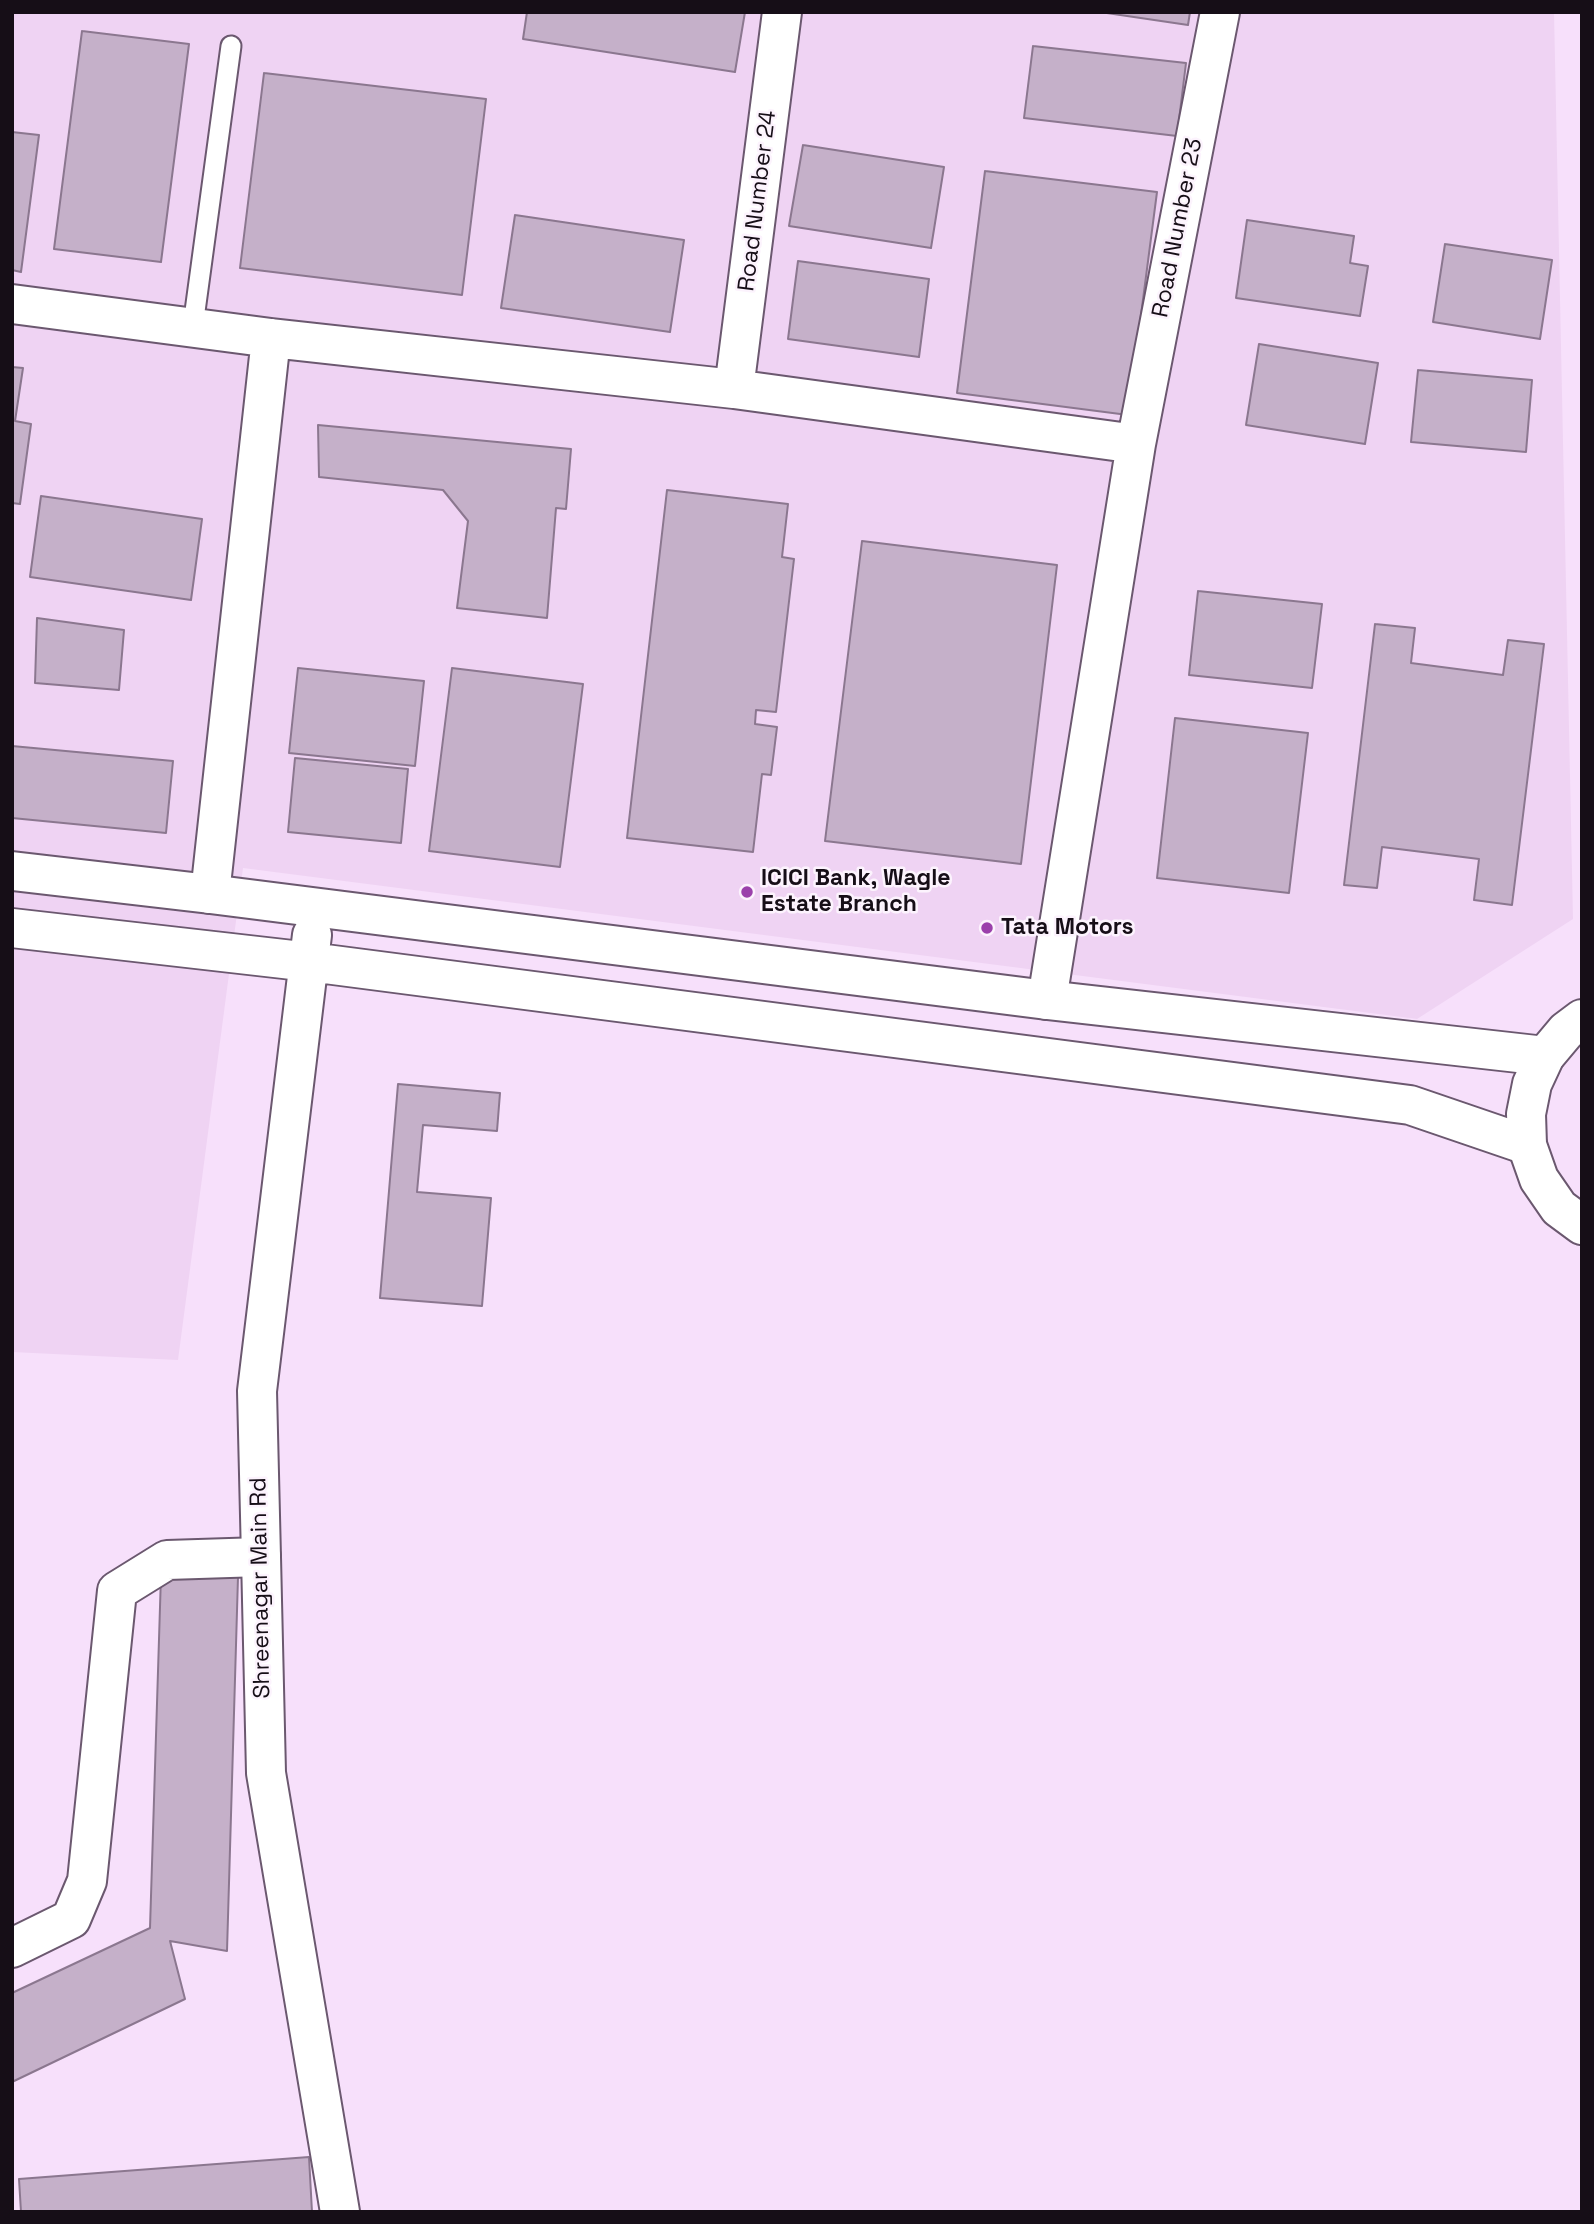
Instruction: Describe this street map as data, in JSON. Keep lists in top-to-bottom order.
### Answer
{
  "streets": {
    "street": ["Road Number 24", "Road Number 23", "Shreenagar Main Rd"]
  },
  "places": ["ICICI Bank, Wagle Estate Branch", "Tata Motors"]
}
